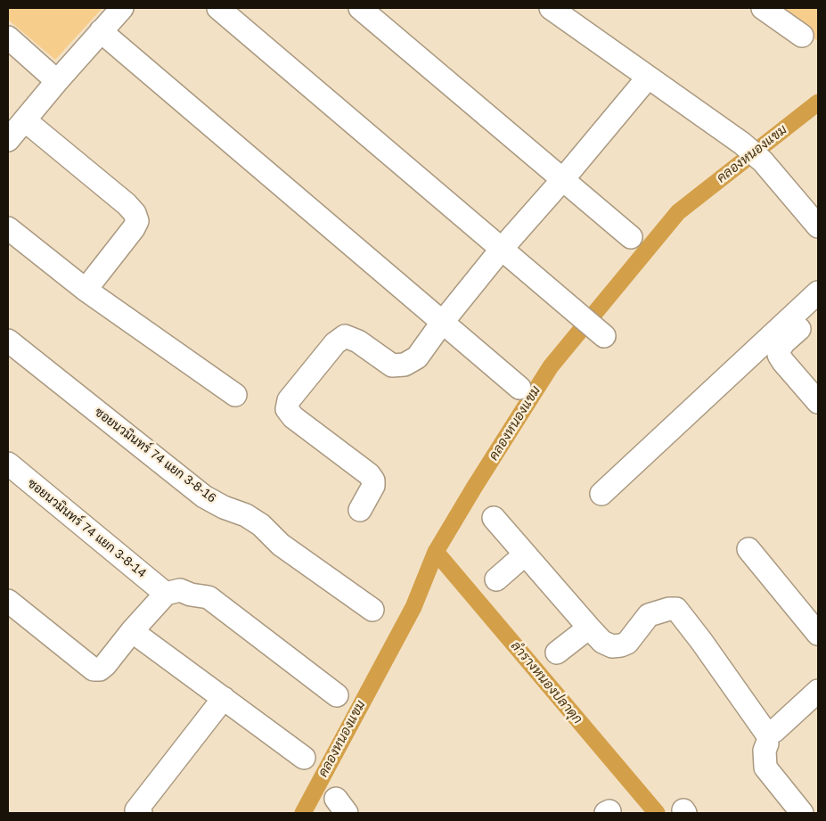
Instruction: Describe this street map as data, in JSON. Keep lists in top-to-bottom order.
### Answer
{
  "streets": {
    "street": ["ซอยนวมินทร์ 74 แยก 3-8-16", "ซอยนวมินทร์ 74 แยก 3-8-14"]
  },
  "water": ["คลองหนองแขม", "ลำรางหนองปลาดุก"]
}
